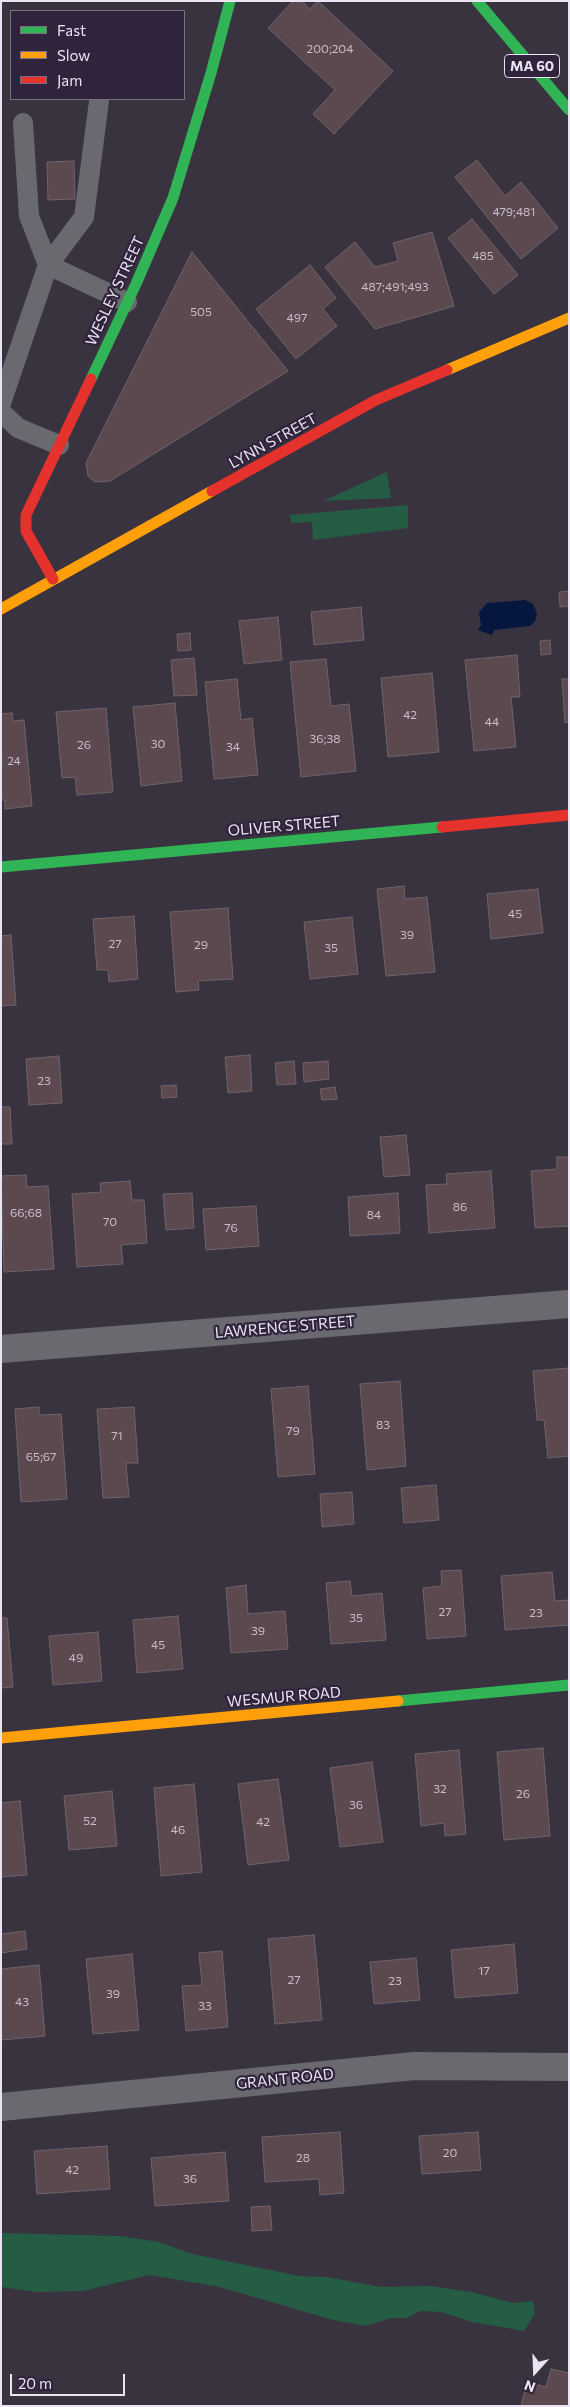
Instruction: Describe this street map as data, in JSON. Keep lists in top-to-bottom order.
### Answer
{
  "streets": {
    "street": [
      "MA 60",
      "WESLEY STREET",
      "LYNN STREET",
      "OLIVER STREET",
      "LAWRENCE STREET",
      "WESMUR ROAD",
      "GRANT ROAD"
    ]
  },
  "crossings": [
    ["WESLEY STREET", "LYNN STREET"]
  ],
  "house_numbers": [
    "200;204",
    "479;481",
    "485",
    "487;491;493",
    "505",
    "497",
    "42",
    "44",
    "36;38",
    "30",
    "26",
    "34",
    "24",
    "45",
    "39",
    "27",
    "29",
    "35",
    "23",
    "86",
    "66;68",
    "84",
    "70",
    "76",
    "83",
    "79",
    "71",
    "65;67",
    "27",
    "23",
    "35",
    "39",
    "45",
    "49",
    "32",
    "26",
    "36",
    "52",
    "42",
    "46",
    "17",
    "27",
    "23",
    "39",
    "43",
    "33",
    "20",
    "28",
    "42",
    "36"
  ],
  "legend": ["Fast", "Slow", "Jam"],
  "scale_bar": "20 m",
  "north": "bottom"
}
